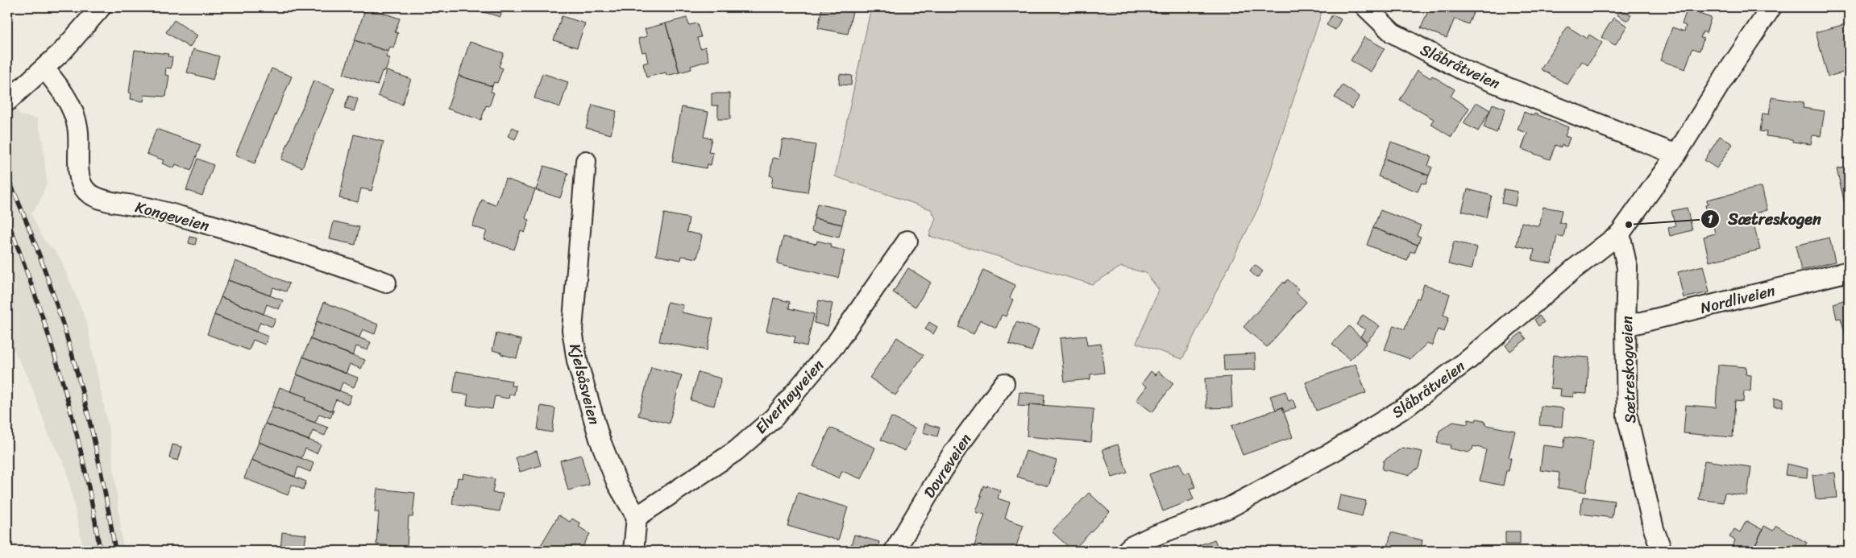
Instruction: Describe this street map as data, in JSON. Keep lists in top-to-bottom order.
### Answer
{
  "streets": {
    "street": [
      "Slåbråtveien",
      "Kongeveien",
      "Nordliveien",
      "Sætreskogveien",
      "Kjelsåsveien",
      "Elverhøyveien",
      "Dovreveien"
    ]
  },
  "crossings": [
    ["Slåbråtveien", "Sætreskogveien"],
    ["Nordliveien", "Sætreskogveien"],
    ["Kjelsåsveien", "Elverhøyveien"]
  ],
  "places": ["Sætreskogen"]
}
